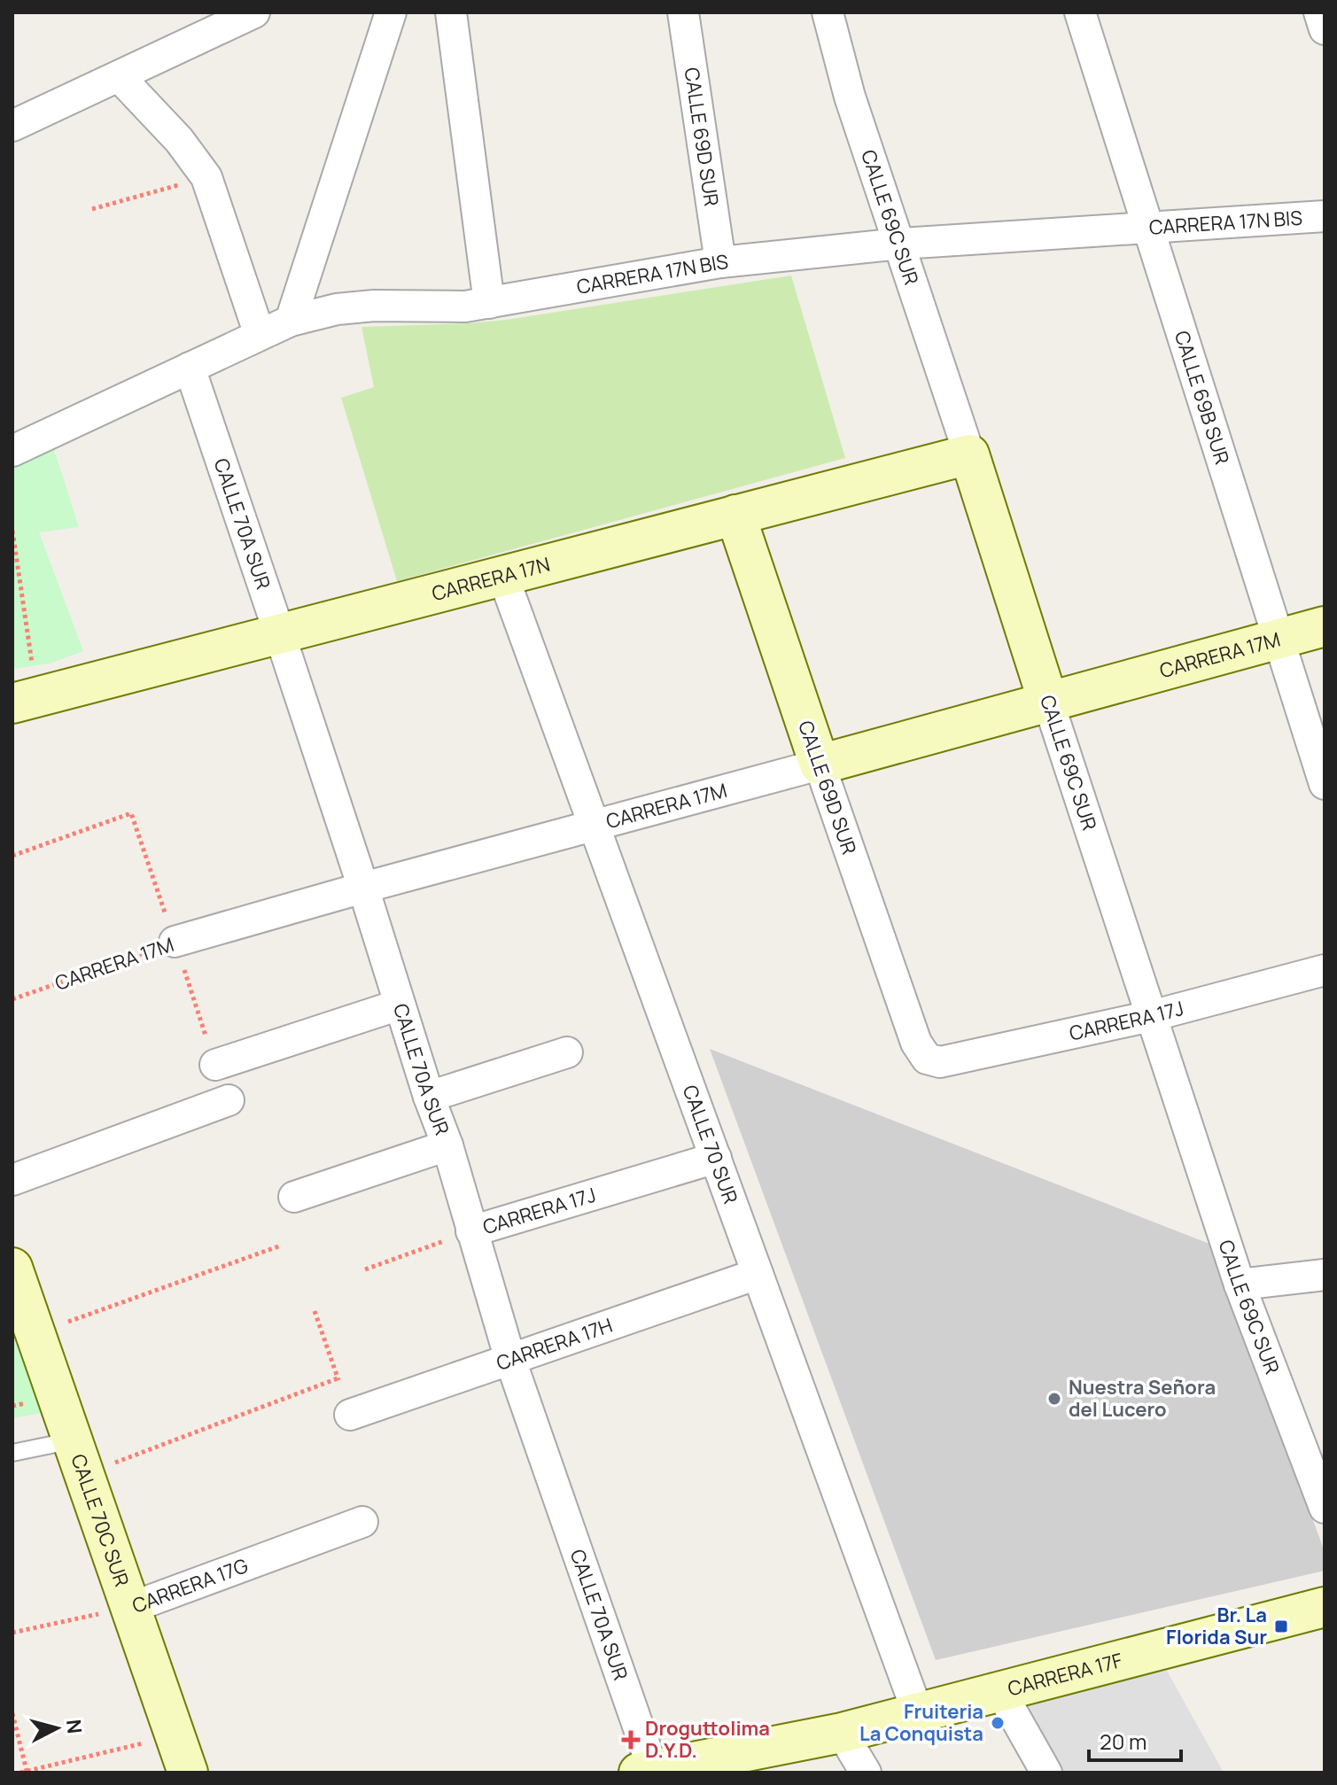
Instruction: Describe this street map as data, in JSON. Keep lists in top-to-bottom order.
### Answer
{
  "streets": {
    "street": [
      "CALLE 69D SUR",
      "CALLE 69C SUR",
      "CARRERA 17N BIS",
      "CALLE 69B SUR",
      "CALLE 70A SUR",
      "CARRERA 17N",
      "CARRERA 17M",
      "CARRERA 17J",
      "CALLE 70 SUR",
      "CARRERA 17H",
      "CALLE 70C SUR",
      "CARRERA 17G",
      "CARRERA 17F"
    ]
  },
  "crossings": [
    ["CALLE 69D SUR", "CARRERA 17N BIS"],
    ["CALLE 69D SUR", "CARRERA 17N"],
    ["CALLE 69D SUR", "CARRERA 17M"],
    ["CALLE 69D SUR", "CARRERA 17J"],
    ["CALLE 69C SUR", "CARRERA 17N BIS"],
    ["CALLE 69C SUR", "CARRERA 17N"],
    ["CALLE 69C SUR", "CARRERA 17M"],
    ["CALLE 69C SUR", "CARRERA 17J"],
    ["CARRERA 17N BIS", "CALLE 69B SUR"],
    ["CARRERA 17N BIS", "CALLE 70A SUR"],
    ["CALLE 69B SUR", "CARRERA 17M"],
    ["CALLE 70A SUR", "CARRERA 17N"],
    ["CALLE 70A SUR", "CARRERA 17M"],
    ["CALLE 70A SUR", "CARRERA 17J"],
    ["CALLE 70A SUR", "CARRERA 17H"],
    ["CALLE 70A SUR", "CARRERA 17F"],
    ["CARRERA 17N", "CALLE 70 SUR"],
    ["CARRERA 17M", "CALLE 70 SUR"],
    ["CARRERA 17J", "CALLE 70 SUR"],
    ["CALLE 70 SUR", "CARRERA 17H"],
    ["CALLE 70 SUR", "CARRERA 17F"],
    ["CALLE 70C SUR", "CARRERA 17G"]
  ],
  "places": {
    "other": ["Nuestra Señora del Lucero", "Fruiteria La Conquista"],
    "transit": ["Br. La Florida Sur"],
    "health": ["Droguttolima D.Y.D."]
  },
  "scale_bar": "20 m",
  "north": "right"
}
